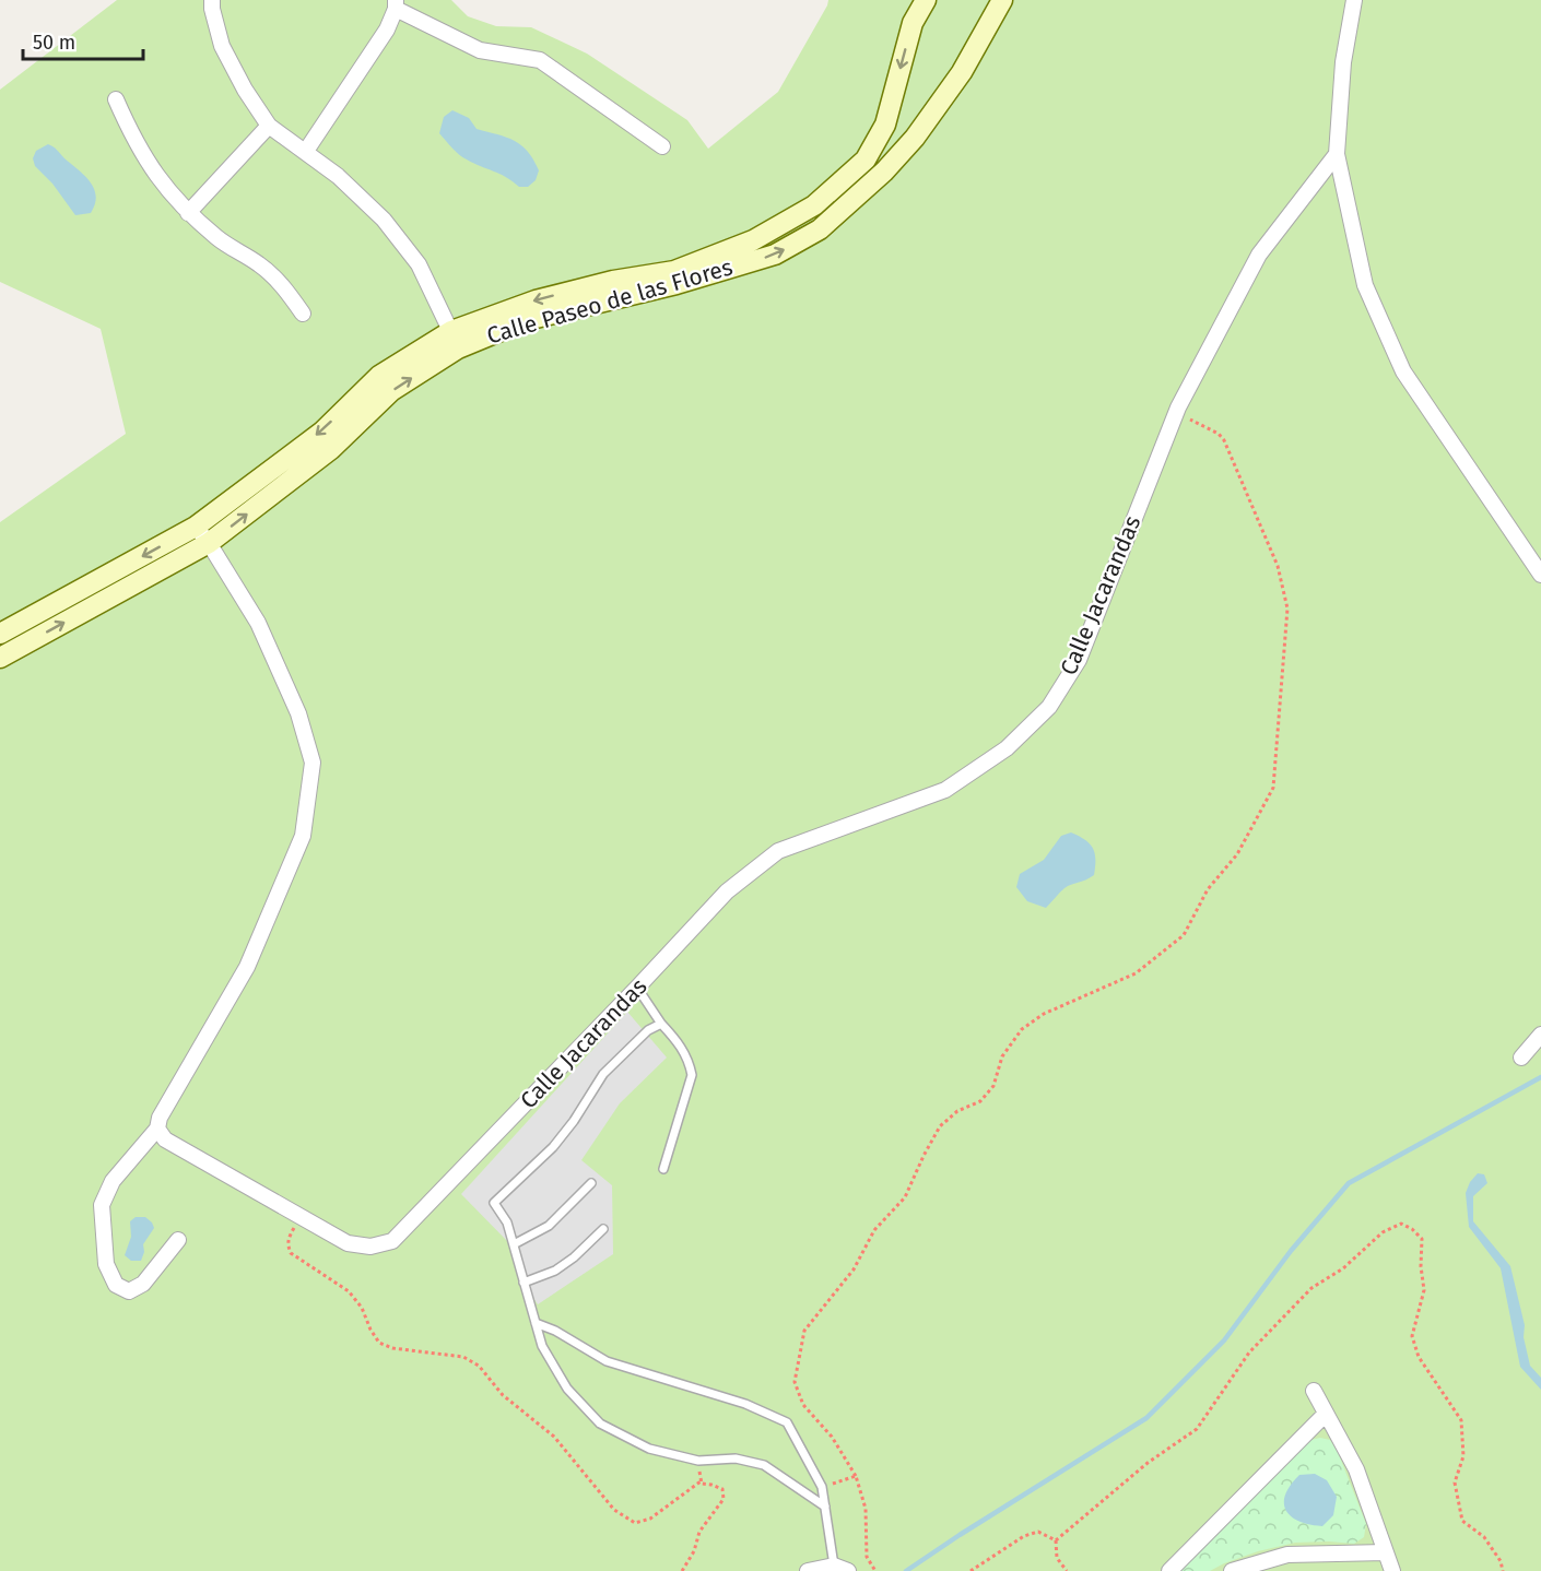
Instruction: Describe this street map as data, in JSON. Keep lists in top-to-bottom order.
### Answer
{
  "streets": {
    "street": ["Calle Paseo de las Flores", "Calle Jacarandas"]
  },
  "scale_bar": "50 m"
}
